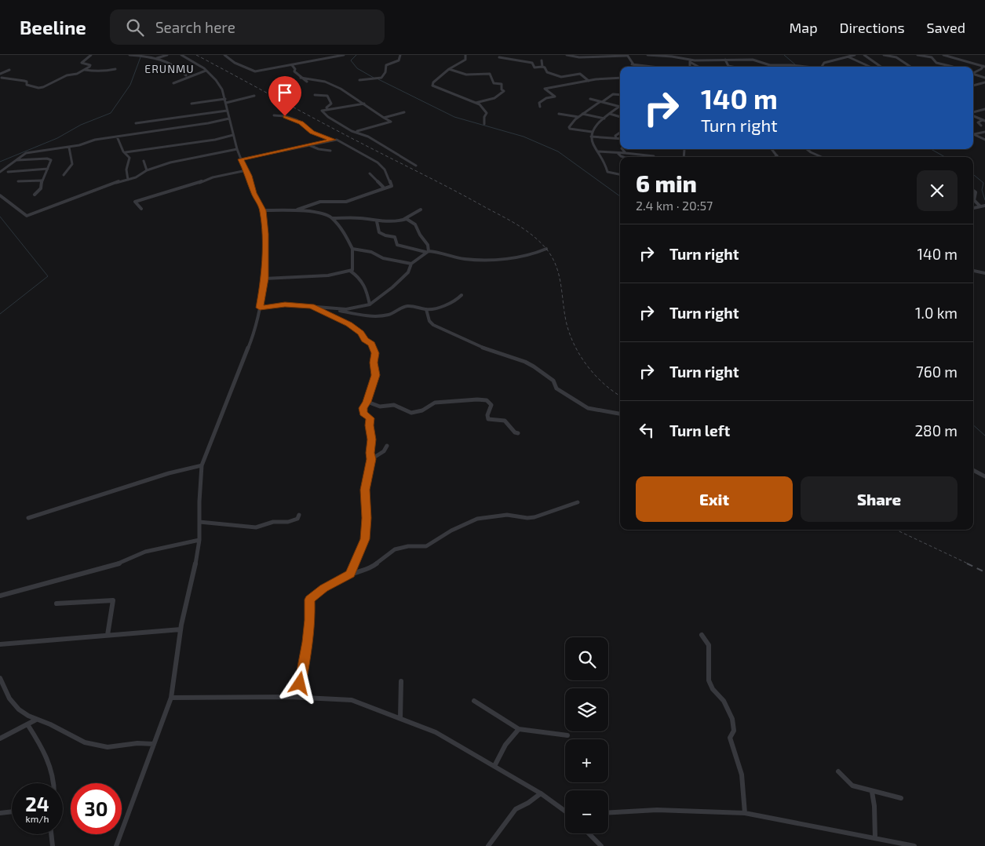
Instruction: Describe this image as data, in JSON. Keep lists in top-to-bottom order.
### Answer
{
  "districts": ["ERUNMU"],
  "page": {
    "header": "Beeline",
    "search": "Search here",
    "nav": ["Map", "Directions", "Saved"],
    "turn": ["140 m", "Turn right"],
    "heading": ["6 min", "2.4 km · 20:57"],
    "list": [
      {
        "name": "Turn right",
        "value": "140 m"
      },
      {
        "name": "Turn right",
        "value": "1.0 km"
      },
      {
        "name": "Turn right",
        "value": "760 m"
      },
      {
        "name": "Turn left",
        "value": "280 m"
      }
    ],
    "buttons": ["Exit", "Share"],
    "map_buttons": ["+", "−"],
    "speed": "24 km/h",
    "limit": "30"
  }
}
